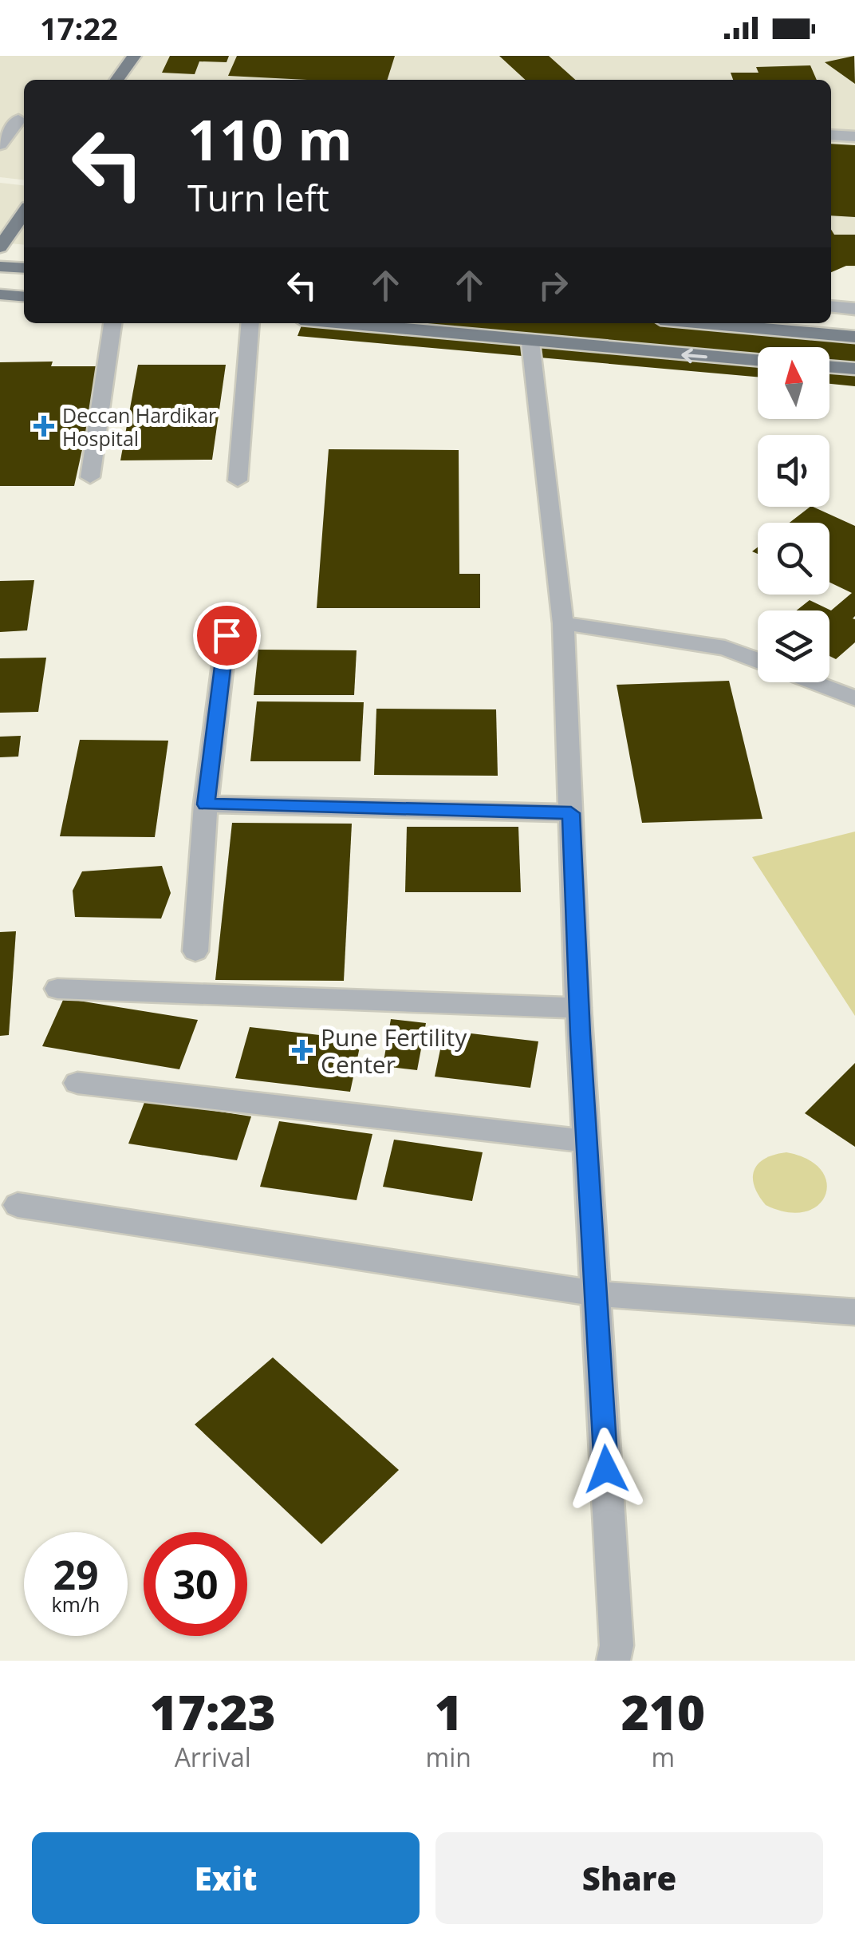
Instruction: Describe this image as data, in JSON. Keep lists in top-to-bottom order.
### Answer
{
  "places": {
    "health": ["Deccan Hardikar Hospital", "Pune Fertility Center"]
  },
  "north": "top",
  "page": {
    "status": "17:22",
    "turn": ["110 m", "Turn left"],
    "speed": "29 km/h",
    "limit": "30",
    "eta": [
      "17:23",
      "Arrival",
      "1",
      "min",
      "210",
      "m"
    ],
    "buttons": ["Exit", "Share"]
  }
}
